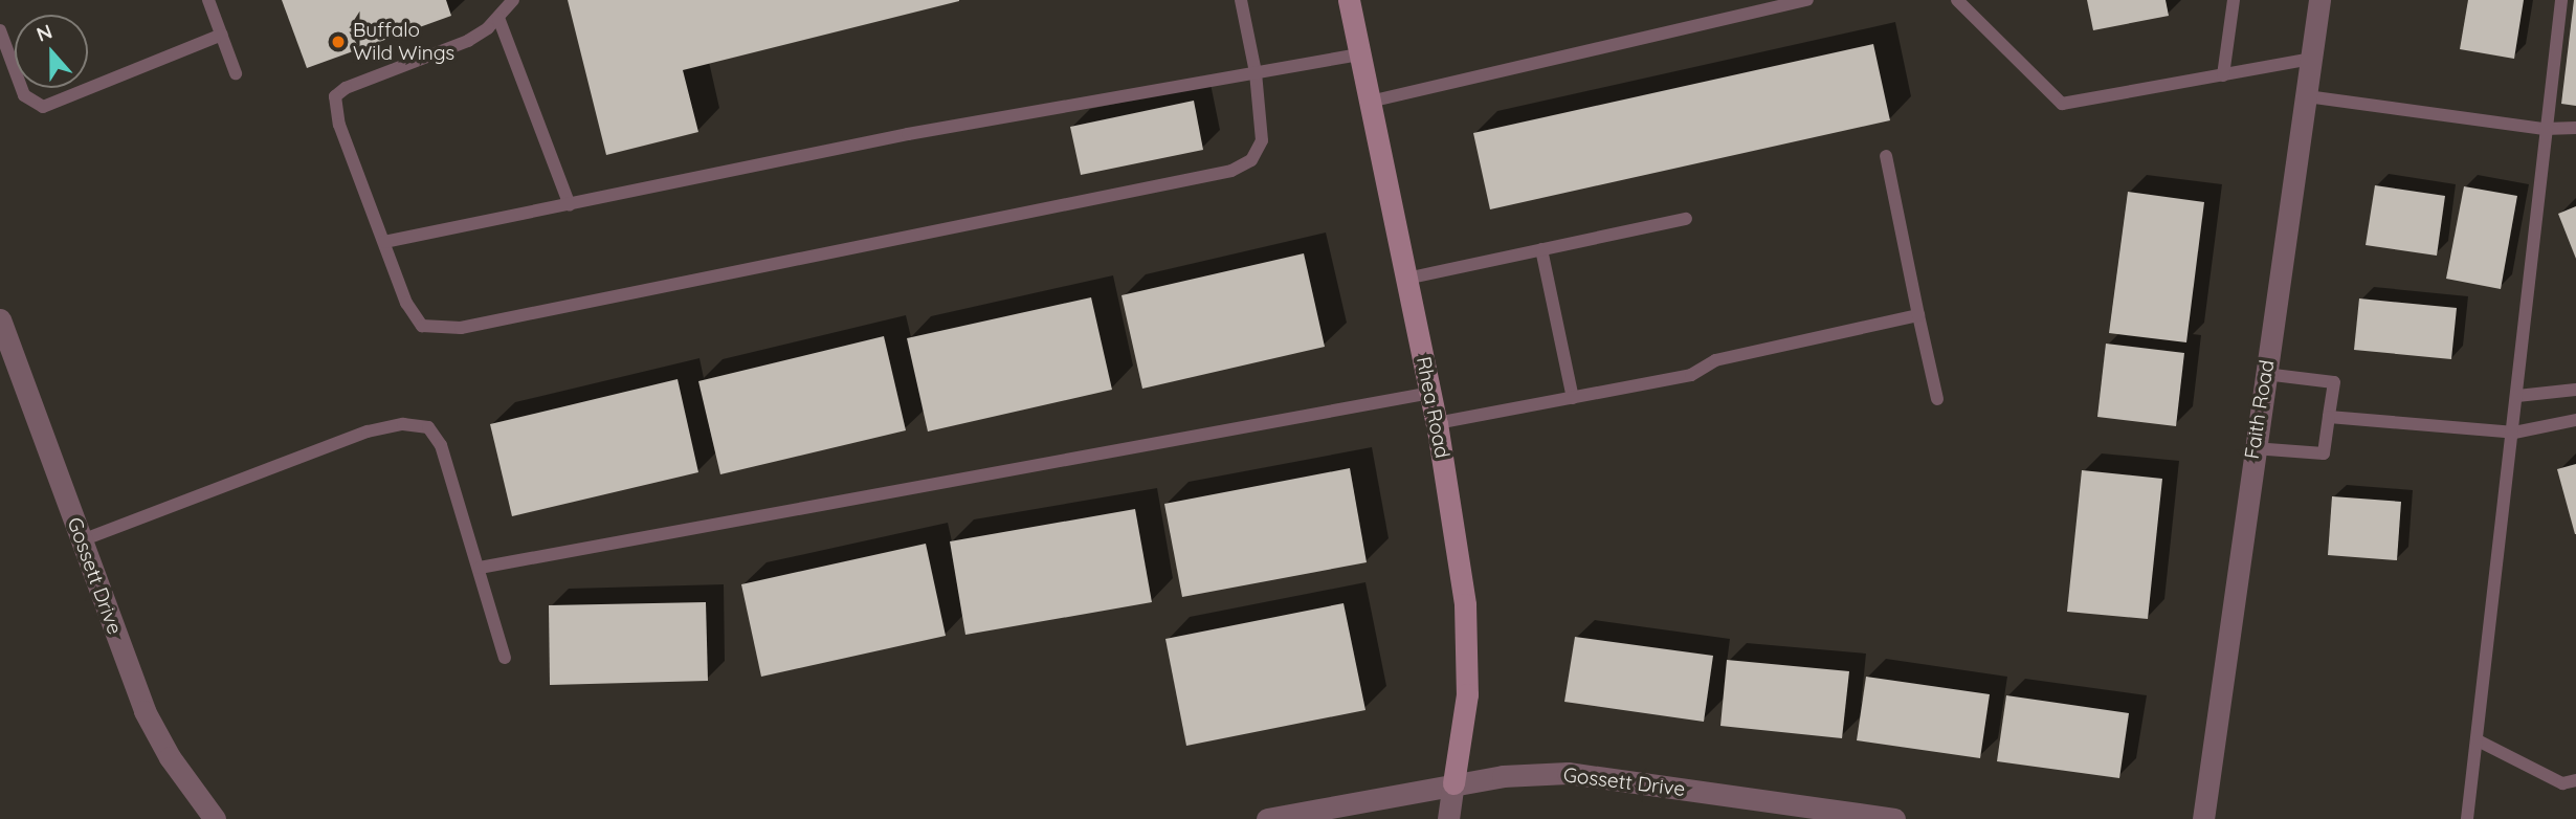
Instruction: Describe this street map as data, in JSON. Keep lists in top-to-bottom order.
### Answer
{
  "streets": {
    "street": ["Rhea Road", "Faith Road", "Gossett Drive"]
  },
  "crossings": [
    ["Rhea Road", "Gossett Drive"]
  ],
  "places": ["Buffalo Wild Wings"],
  "north": "top"
}
